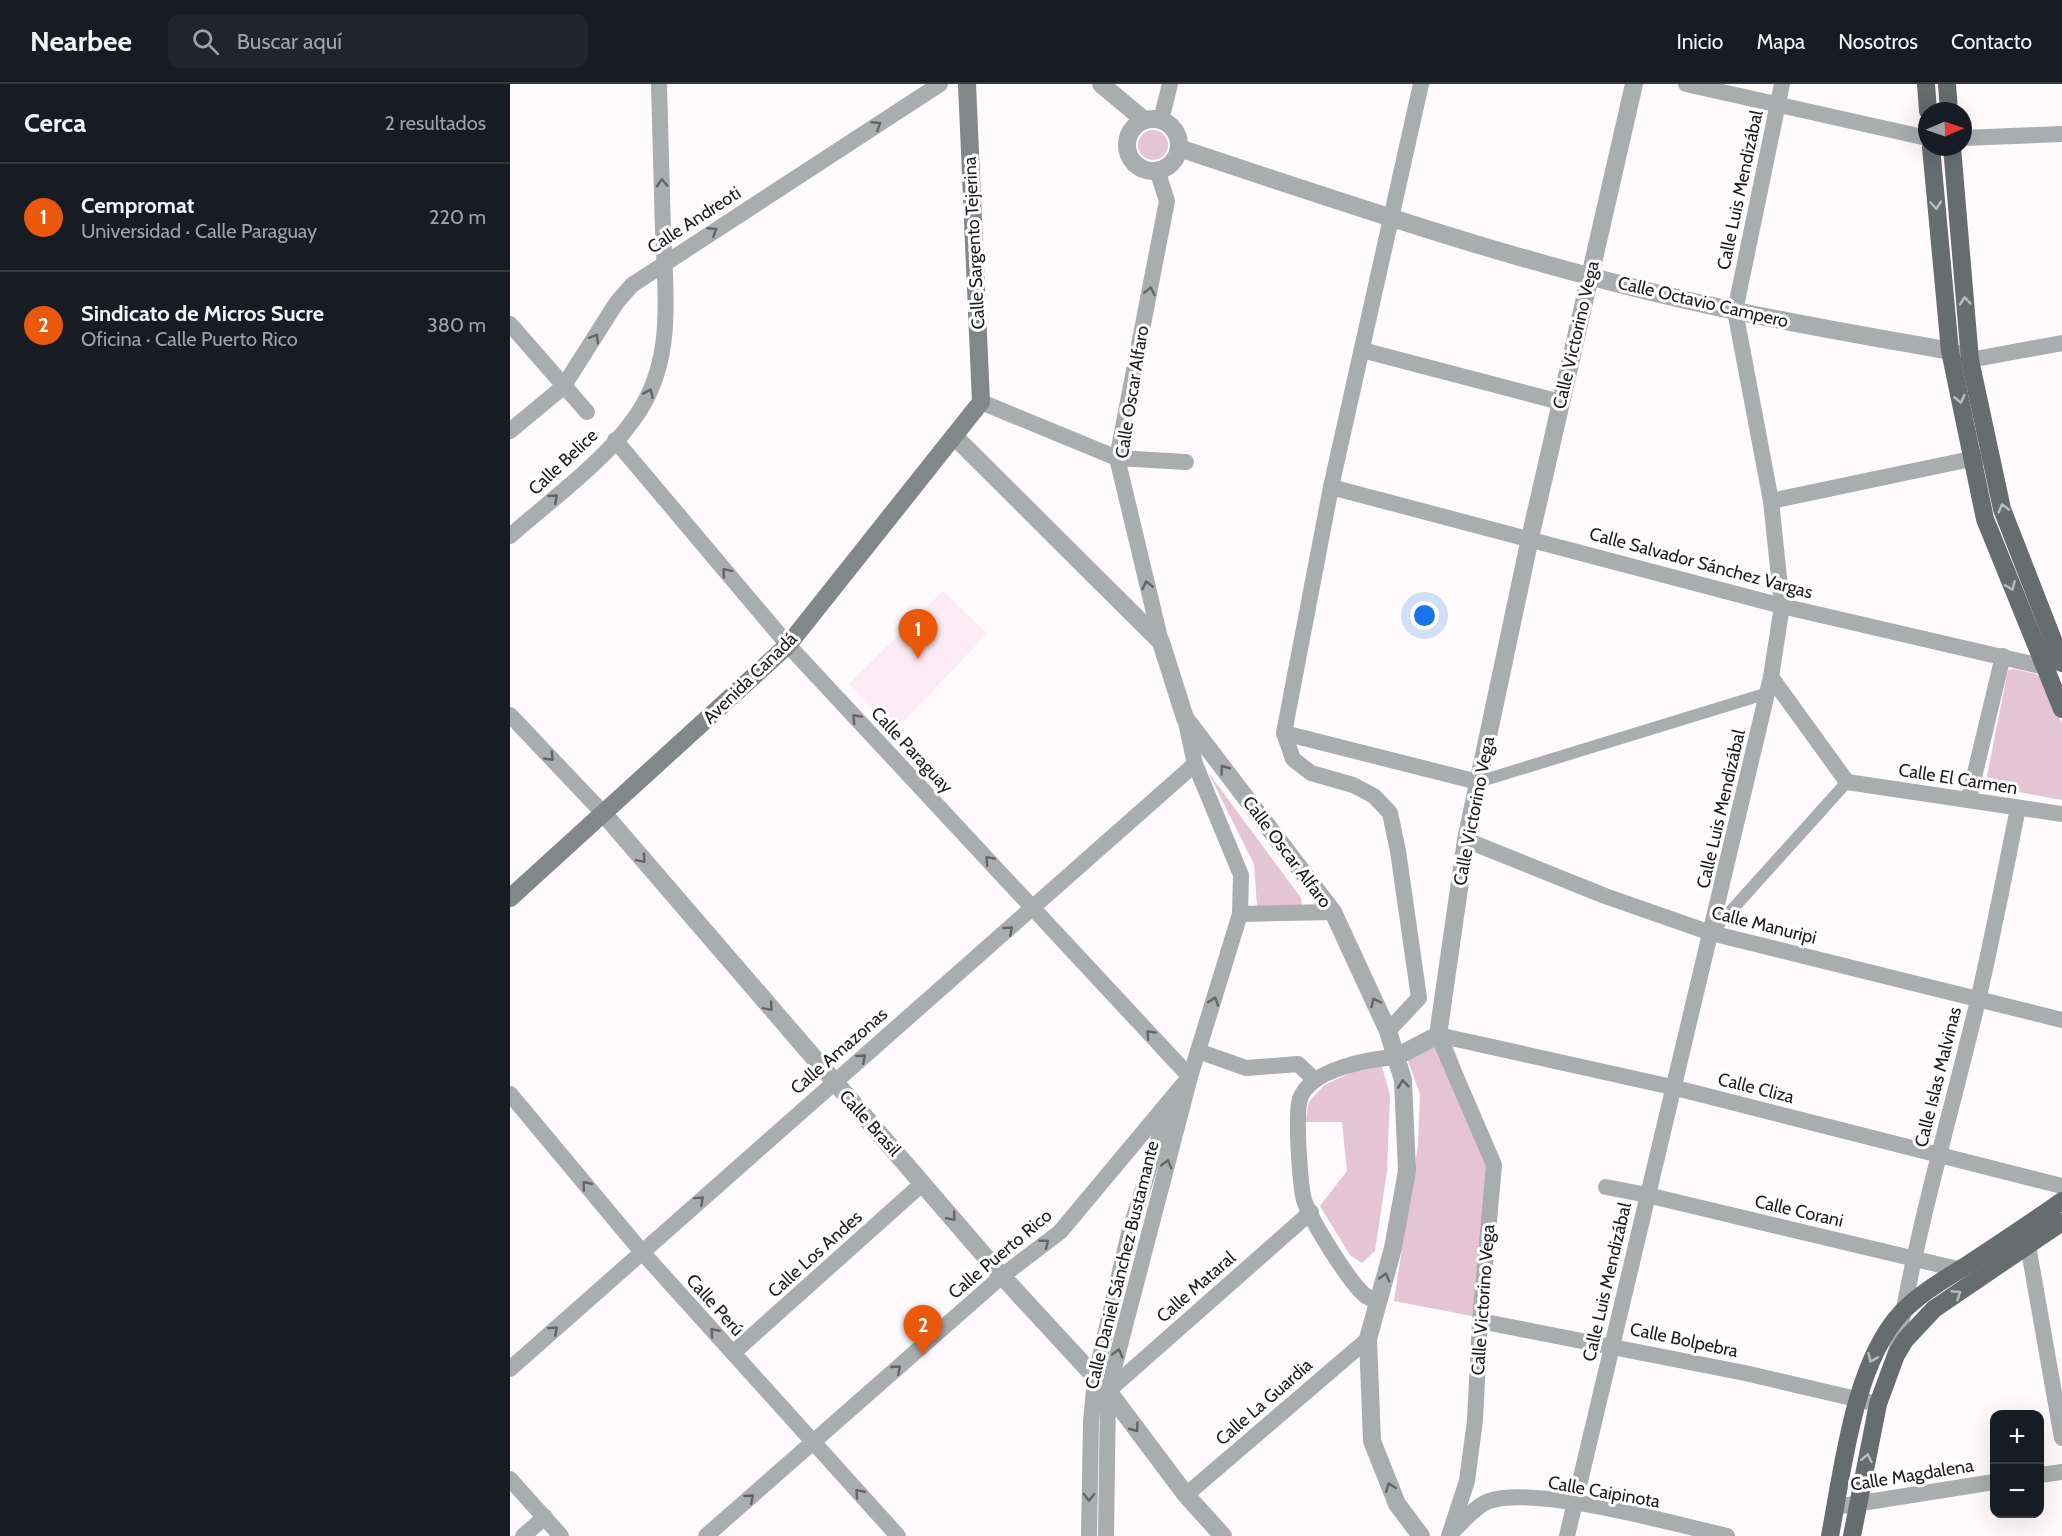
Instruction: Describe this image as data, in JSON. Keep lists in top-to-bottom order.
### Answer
{
  "streets": {
    "main road": ["Calle Sargento Tejerina", "Avenida Canadá"],
    "street": [
      "Calle Luis Mendizábal",
      "Calle Andreoti",
      "Calle Octavio Campero",
      "Calle Victorino Vega",
      "Calle Oscar Alfaro",
      "Calle Belice",
      "Calle Salvador Sánchez Vargas",
      "Calle Paraguay",
      "Calle El Carmen",
      "Calle Manuripi",
      "Calle Amazonas",
      "Calle Islas Malvinas",
      "Calle Cliza",
      "Calle Brasil",
      "Calle Corani",
      "Calle Los Andes",
      "Calle Puerto Rico",
      "Calle Daniel Sánchez Bustamante",
      "Calle Mataral",
      "Calle Perú",
      "Calle Bolpebra",
      "Calle La Guardia",
      "Calle Magdalena",
      "Calle Caipinota"
    ]
  },
  "crossings": [
    ["Calle Luis Mendizábal", "Calle Octavio Campero"],
    ["Calle Luis Mendizábal", "Calle Salvador Sánchez Vargas"],
    ["Calle Luis Mendizábal", "Calle Manuripi"],
    ["Calle Luis Mendizábal", "Calle Cliza"],
    ["Calle Luis Mendizábal", "Calle Corani"],
    ["Calle Luis Mendizábal", "Calle Bolpebra"],
    ["Calle Luis Mendizábal", "Calle Caipinota"],
    ["Calle Andreoti", "Calle Belice"],
    ["Calle Sargento Tejerina", "Avenida Canadá"],
    ["Calle Octavio Campero", "Calle Victorino Vega"],
    ["Calle Octavio Campero", "Calle Oscar Alfaro"],
    ["Calle Victorino Vega", "Calle Salvador Sánchez Vargas"],
    ["Calle Victorino Vega", "Calle Manuripi"],
    ["Calle Victorino Vega", "Calle Cliza"],
    ["Calle Victorino Vega", "Calle Bolpebra"],
    ["Calle Victorino Vega", "Calle Caipinota"],
    ["Calle Oscar Alfaro", "Calle Daniel Sánchez Bustamante"],
    ["Calle Oscar Alfaro", "Calle La Guardia"],
    ["Calle Belice", "Calle Paraguay"],
    ["Avenida Canadá", "Calle Paraguay"],
    ["Avenida Canadá", "Calle Brasil"],
    ["Calle Paraguay", "Calle Amazonas"],
    ["Calle Paraguay", "Calle Puerto Rico"],
    ["Calle Paraguay", "Calle Daniel Sánchez Bustamante"],
    ["Calle El Carmen", "Calle Islas Malvinas"],
    ["Calle Manuripi", "Calle Islas Malvinas"],
    ["Calle Amazonas", "Calle Brasil"],
    ["Calle Amazonas", "Calle Daniel Sánchez Bustamante"],
    ["Calle Amazonas", "Calle Perú"],
    ["Calle Islas Malvinas", "Calle Cliza"],
    ["Calle Islas Malvinas", "Calle Corani"],
    ["Calle Brasil", "Calle Los Andes"],
    ["Calle Brasil", "Calle Puerto Rico"],
    ["Calle Brasil", "Calle Daniel Sánchez Bustamante"],
    ["Calle Brasil", "Calle Mataral"],
    ["Calle Brasil", "Calle La Guardia"],
    ["Calle Los Andes", "Calle Perú"],
    ["Calle Puerto Rico", "Calle Daniel Sánchez Bustamante"],
    ["Calle Puerto Rico", "Calle Perú"],
    ["Calle Daniel Sánchez Bustamante", "Calle Mataral"]
  ],
  "one_way": [
    "Calle Andreoti",
    "Calle Oscar Alfaro",
    "Calle Belice",
    "Calle Paraguay",
    "Calle Amazonas",
    "Calle Brasil",
    "Calle Puerto Rico",
    "Calle Perú"
  ],
  "north": "right",
  "page": {
    "header": "Nearbee",
    "search": "Buscar aquí",
    "nav": [
      "Inicio",
      "Mapa",
      "Nosotros",
      "Contacto"
    ],
    "heading": ["Cerca", "2 resultados"],
    "list": [
      {
        "mark": "1",
        "name": "Cempromat",
        "note": "Universidad · Calle Paraguay",
        "value": "220 m"
      },
      {
        "mark": "2",
        "name": "Sindicato de Micros Sucre",
        "note": "Oficina · Calle Puerto Rico",
        "value": "380 m"
      }
    ],
    "pins": ["1", "2"],
    "map_buttons": ["+", "−"]
  }
}
